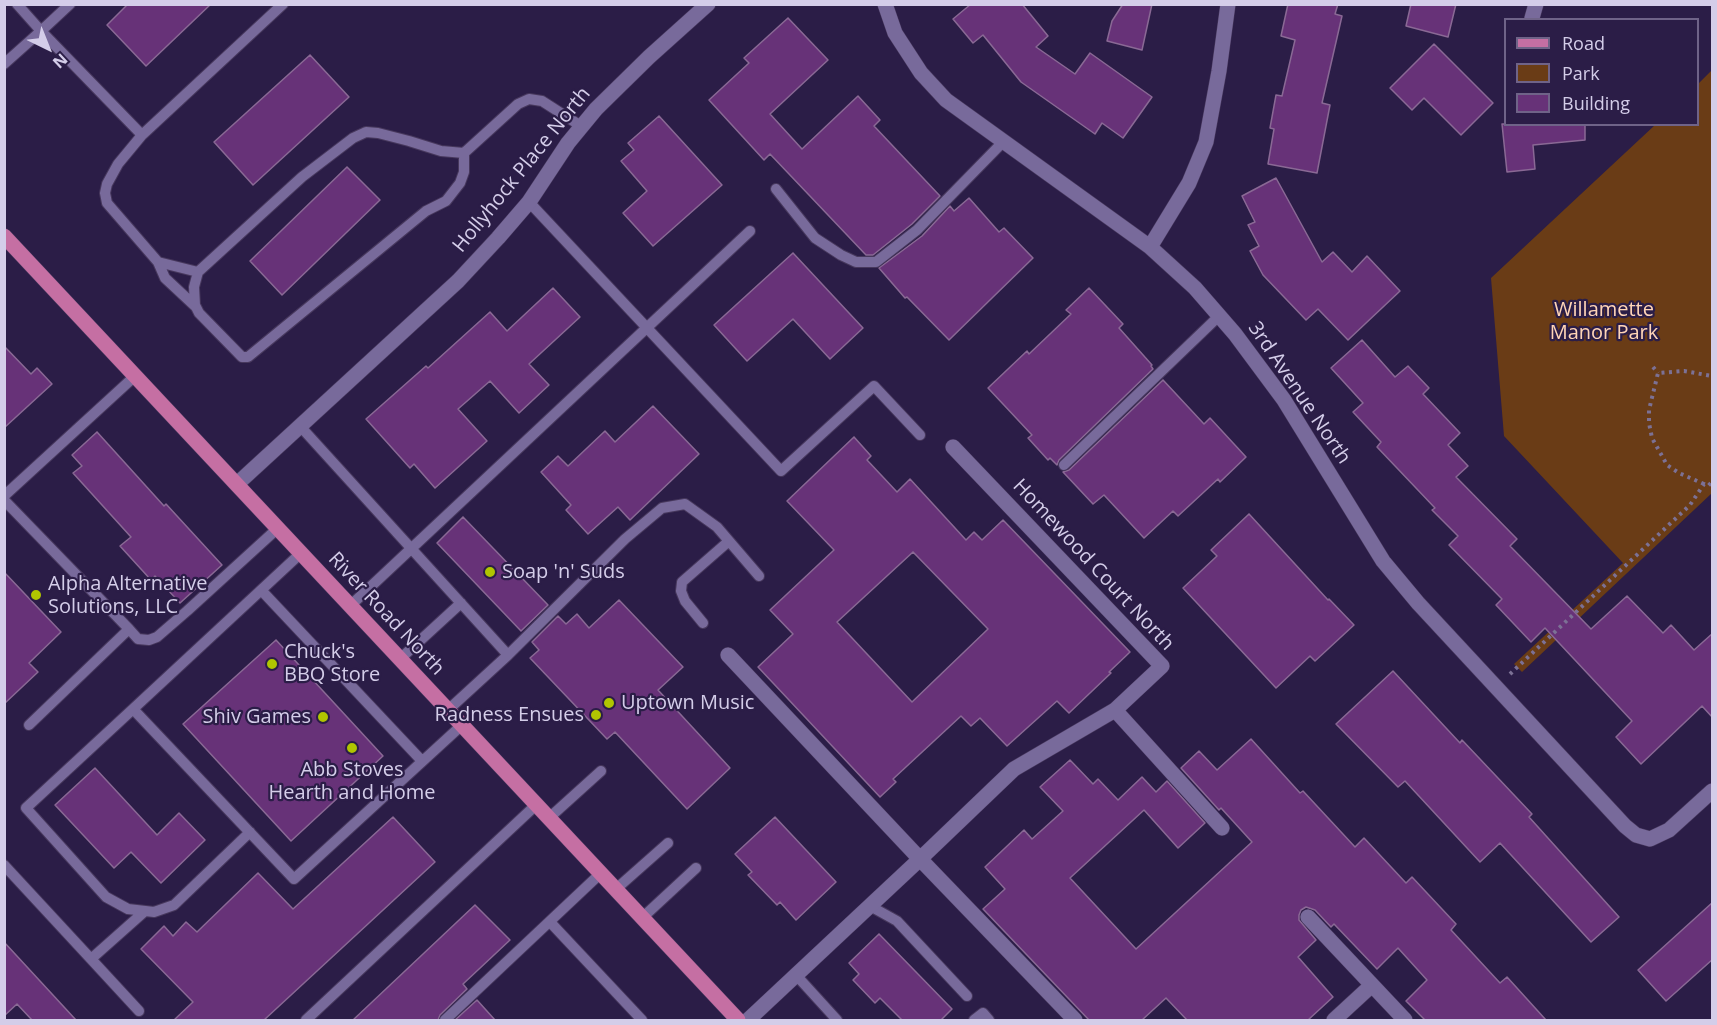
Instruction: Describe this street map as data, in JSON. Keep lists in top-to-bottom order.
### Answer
{
  "streets": {
    "main road": ["River Road North"],
    "street": ["Hollyhock Place North", "3rd Avenue North", "Homewood Court North"]
  },
  "crossings": [
    ["Hollyhock Place North", "River Road North"]
  ],
  "parks": ["Willamette Manor Park"],
  "places": [
    "Soap 'n' Suds",
    "Alpha Alternative Solutions, LLC",
    "Chuck's BBQ Store",
    "Uptown Music",
    "Radness Ensues",
    "Shiv Games",
    "Abb Stoves Hearth and Home"
  ],
  "legend": ["Road", "Park", "Building"],
  "north": "bottom right"
}
